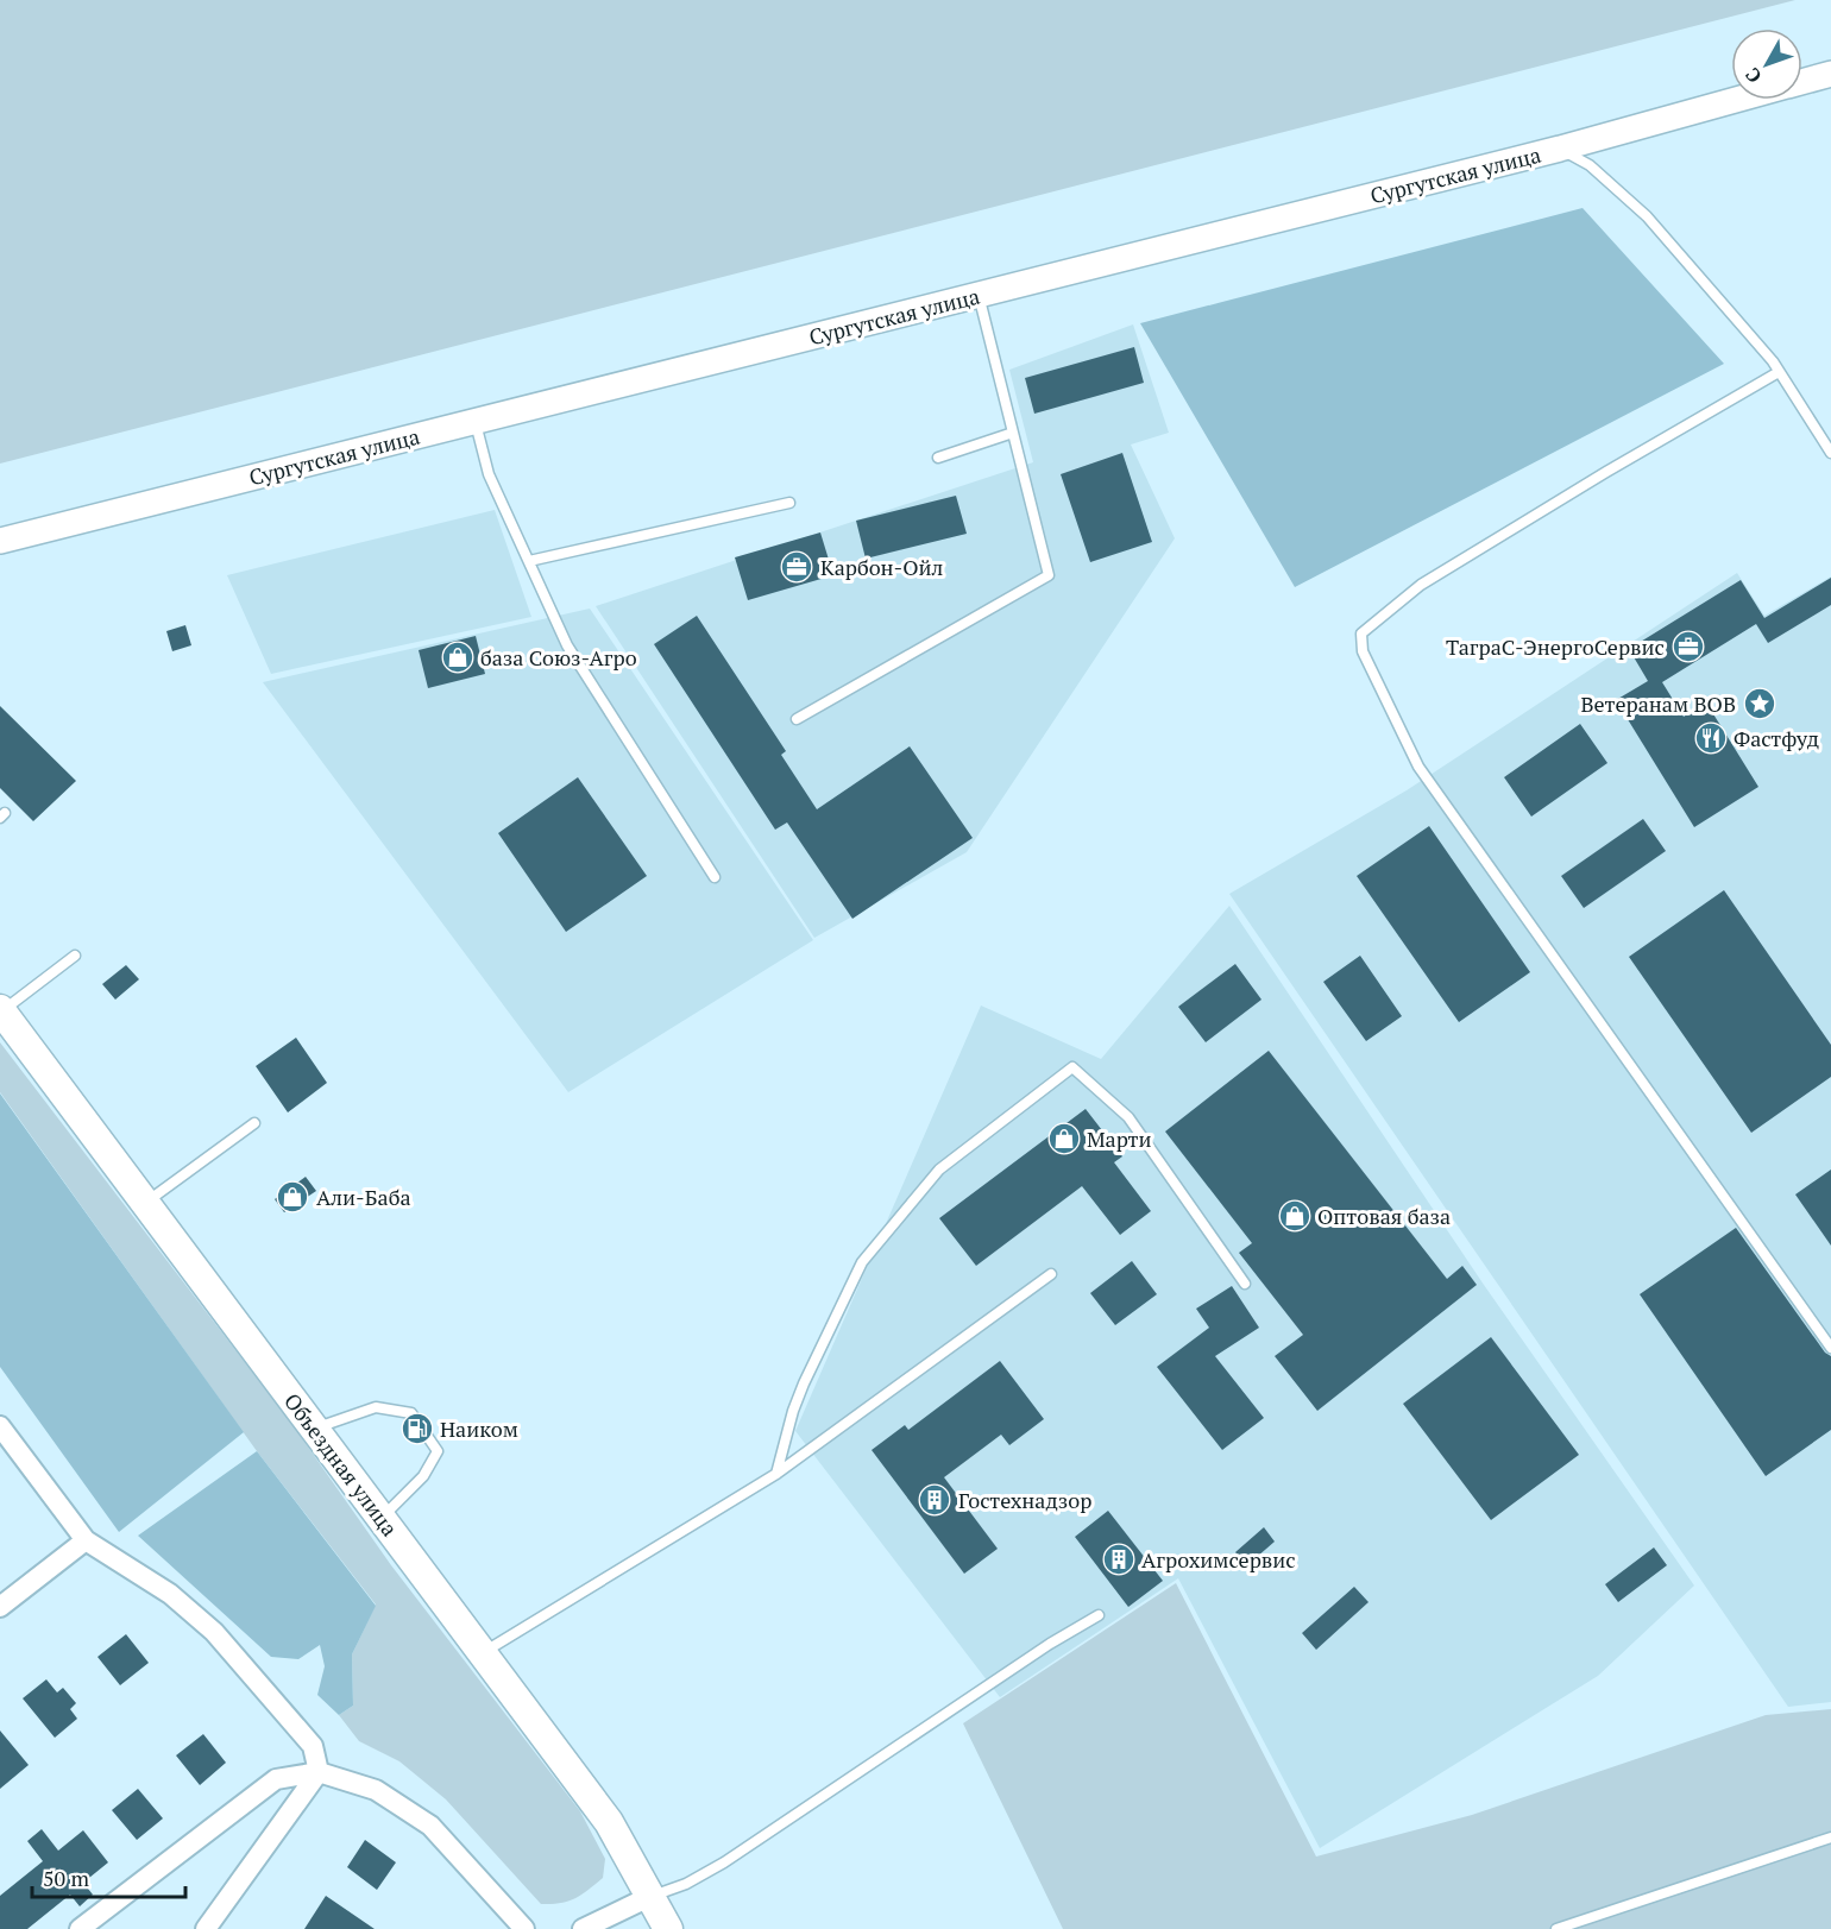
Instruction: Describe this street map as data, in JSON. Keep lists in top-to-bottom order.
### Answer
{
  "streets": {
    "main road": ["Объездная улица"],
    "street": ["Сургутская улица"]
  },
  "places": {
    "office": ["Карбон-Ойл", "ТаграС-ЭнергоСервис"],
    "shop": [
      "база Союз-Агро",
      "Марти",
      "Али-Баба",
      "Оптовая база"
    ],
    "place": ["Ветеранам ВОВ"],
    "restaurant": ["Фастфуд"],
    "fuel station": ["Наиком"],
    "building": ["Гостехнадзор", "Агрохимсервис"]
  },
  "scale_bar": "50 m",
  "north": "bottom left"
}
